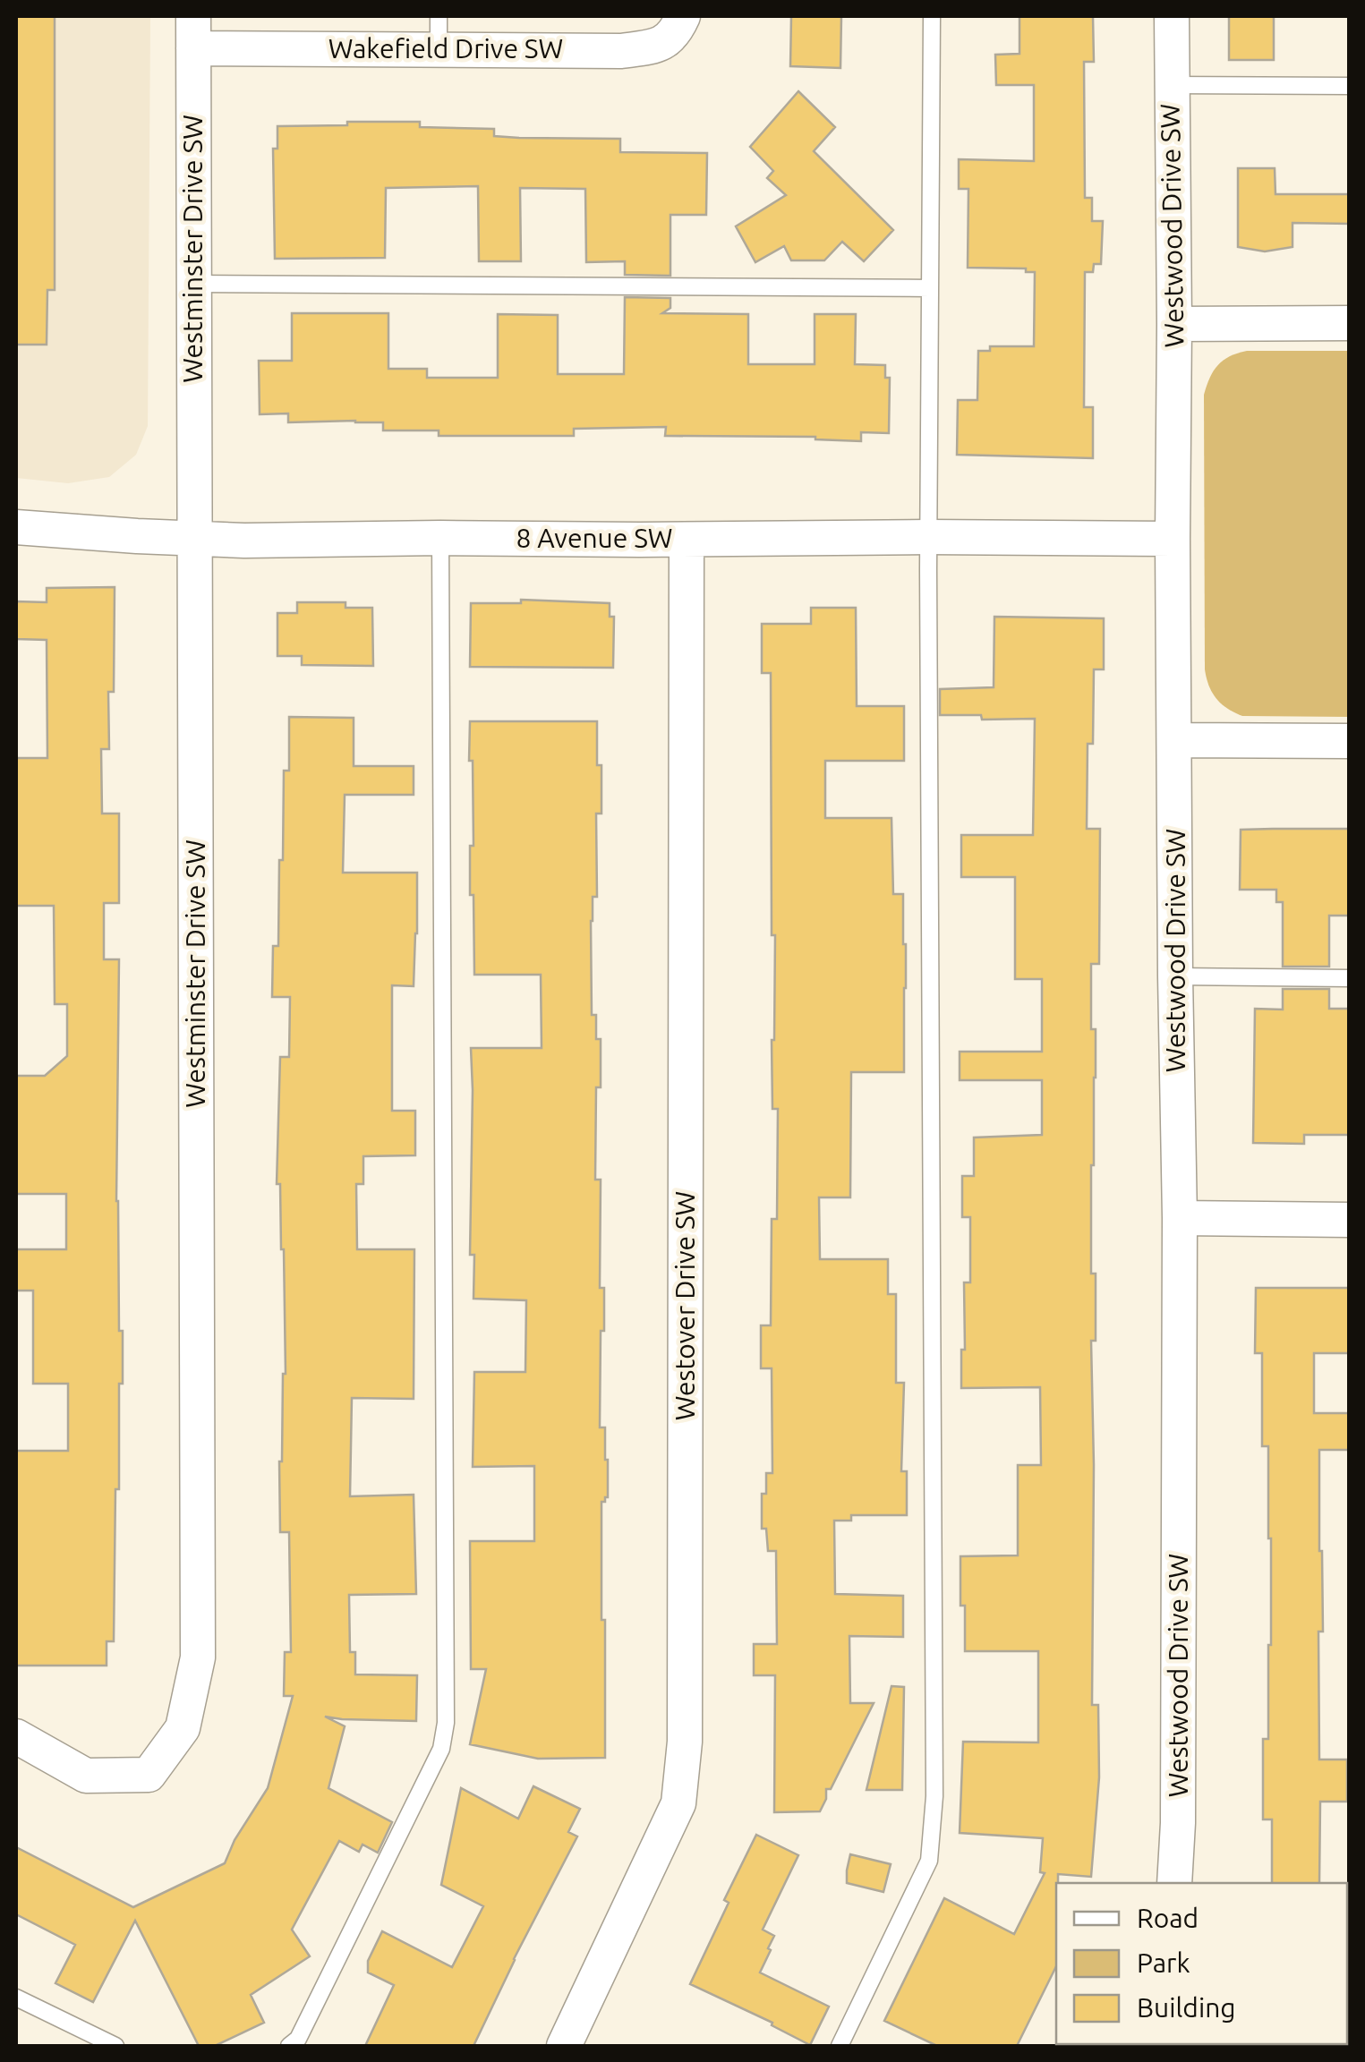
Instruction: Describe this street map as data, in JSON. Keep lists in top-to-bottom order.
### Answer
{
  "streets": {
    "street": [
      "Wakefield Drive SW",
      "Westwood Drive SW",
      "Westminster Drive SW",
      "8 Avenue SW",
      "Westover Drive SW"
    ]
  },
  "crossings": [
    ["Wakefield Drive SW", "Westminster Drive SW"],
    ["Westwood Drive SW", "8 Avenue SW"],
    ["Westminster Drive SW", "8 Avenue SW"],
    ["8 Avenue SW", "Westover Drive SW"]
  ],
  "legend": ["Road", "Park", "Building"]
}
